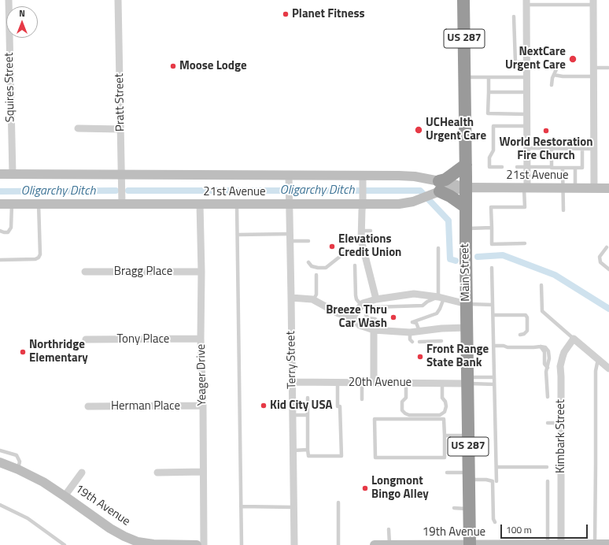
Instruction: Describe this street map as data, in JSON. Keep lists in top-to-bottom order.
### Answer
{
  "streets": {
    "highway": ["US 287", "Main Street"],
    "street": [
      "Squires Street",
      "Pratt Street",
      "21st Avenue",
      "Bragg Place",
      "Tony Place",
      "Terry Street",
      "Yeager Drive",
      "20th Avenue",
      "Herman Place",
      "Kimbark Street",
      "19th Avenue"
    ]
  },
  "crossings": [
    ["Squires Street", "21st Avenue"],
    ["Pratt Street", "21st Avenue"],
    ["21st Avenue", "Main Street"],
    ["21st Avenue", "Terry Street"],
    ["21st Avenue", "Yeager Drive"],
    ["Bragg Place", "Yeager Drive"],
    ["Main Street", "20th Avenue"],
    ["Main Street", "19th Avenue"],
    ["Tony Place", "Yeager Drive"],
    ["Terry Street", "20th Avenue"],
    ["Yeager Drive", "Herman Place"],
    ["Kimbark Street", "19th Avenue"]
  ],
  "water": ["Oligarchy Ditch"],
  "places": [
    "Planet Fitness",
    "NextCare Urgent Care",
    "Moose Lodge",
    "UCHealth Urgent Care",
    "World Restoration Fire Church",
    "Elevations Credit Union",
    "Breeze Thru Car Wash",
    "Northridge Elementary",
    "Front Range State Bank",
    "Kid City USA",
    "Longmont Bingo Alley"
  ],
  "scale_bar": "100 m",
  "north": "top"
}
